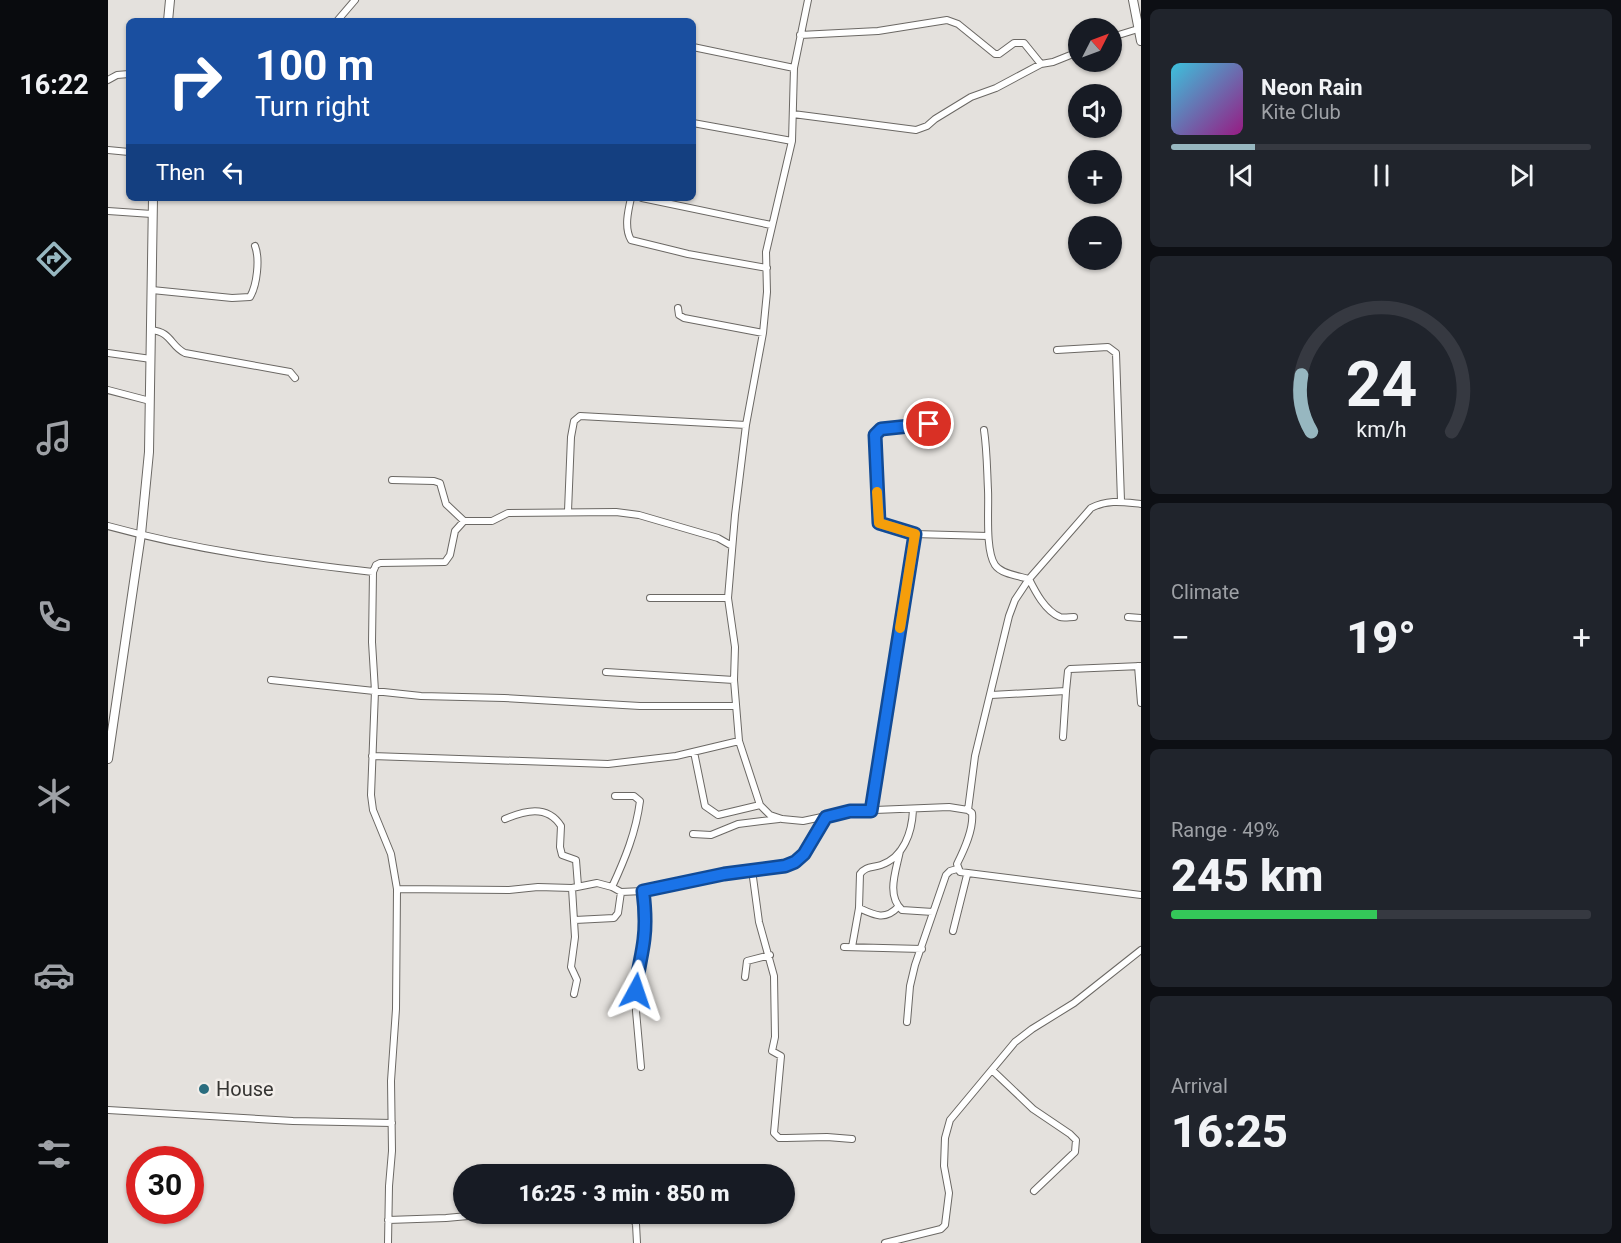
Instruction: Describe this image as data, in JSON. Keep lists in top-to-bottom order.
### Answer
{
  "places": ["House"],
  "north": "top right",
  "page": {
    "tabs": "16:22",
    "map_buttons": ["+", "−"],
    "turn": ["100 m", "Turn right"],
    "song": ["Neon Rain", "Kite Club"],
    "then": "Then",
    "tile": [
      "Climate",
      ["Range · 49%", "245 km"],
      ["Arrival", "16:25"]
    ],
    "heat": ["−", "19°", "+"],
    "limit": "30",
    "trip": "16:25 · 3 min · 850 m",
    "gauge": ["24", "km/h"]
  }
}
